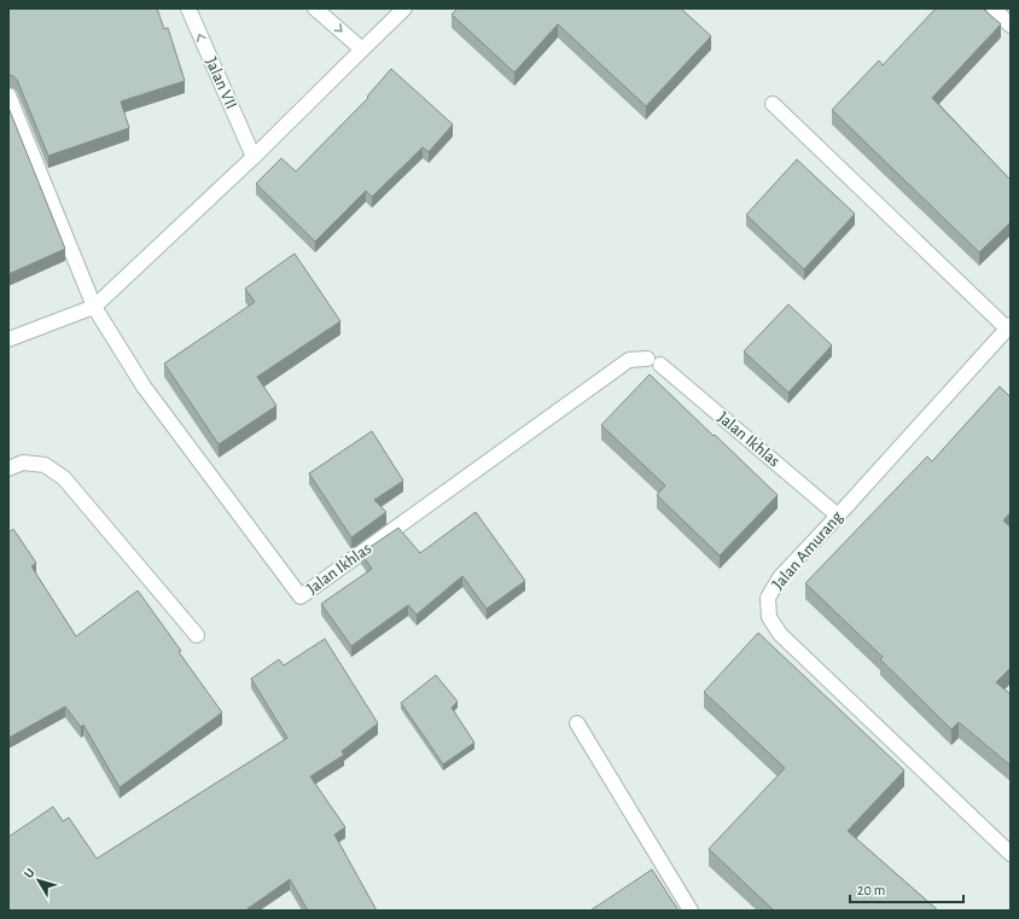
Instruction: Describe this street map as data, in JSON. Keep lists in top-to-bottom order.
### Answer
{
  "streets": {
    "street": ["Jalan VII", "Jalan Ikhlas", "Jalan Amurang"]
  },
  "crossings": [
    ["Jalan Ikhlas", "Jalan Amurang"]
  ],
  "one_way": ["Jalan VII"],
  "scale_bar": "20 m",
  "north": "top left"
}
